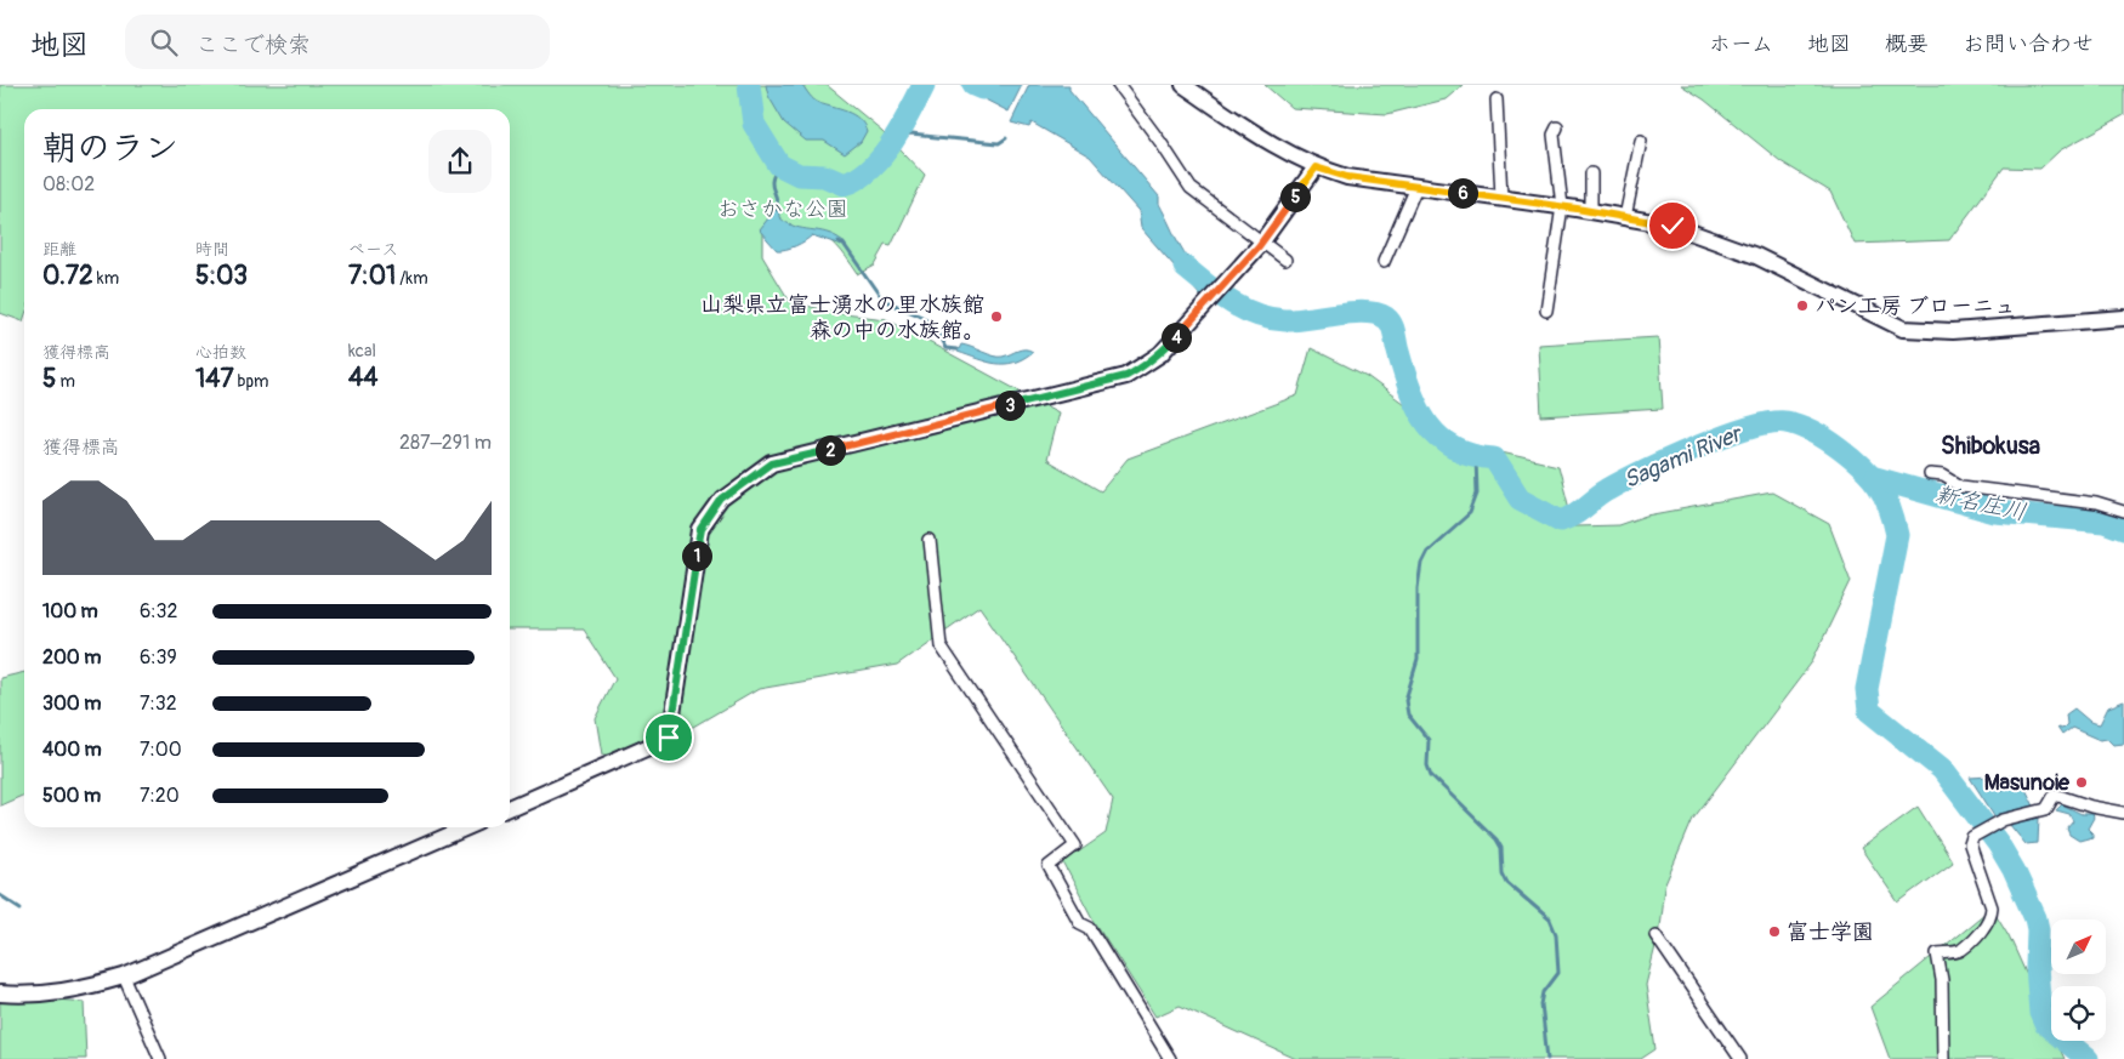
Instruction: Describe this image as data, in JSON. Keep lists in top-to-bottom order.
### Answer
{
  "districts": ["Shibokusa"],
  "water": ["Sagami River", "新名庄川"],
  "parks": ["おさかな公園"],
  "places": [
    "パン工房 ブローニュ",
    "山梨県立富士湧水の里水族館 森の中の水族館。",
    "Masunoie",
    "富士学園"
  ],
  "north": "top right",
  "page": {
    "header": "地図",
    "search": "ここで検索",
    "nav": [
      "ホーム",
      "地図",
      "概要",
      "お問い合わせ"
    ],
    "heading": ["朝のラン", "08:02"],
    "pins": [
      "6",
      "5",
      "4",
      "3",
      "2",
      "1"
    ],
    "stats": [
      ["距離", "0.72 km"],
      ["時間", "5:03"],
      ["ペース", "7:01 /km"],
      ["獲得標高", "5 m"],
      ["心拍数", "147 bpm"],
      ["kcal", "44"]
    ],
    "chart": ["獲得標高", "287–291 m"],
    "list": [
      {
        "name": "100 m",
        "note": "6:32"
      },
      {
        "name": "200 m",
        "note": "6:39"
      },
      {
        "name": "300 m",
        "note": "7:32"
      },
      {
        "name": "400 m",
        "note": "7:00"
      },
      {
        "name": "500 m",
        "note": "7:20"
      }
    ]
  }
}
